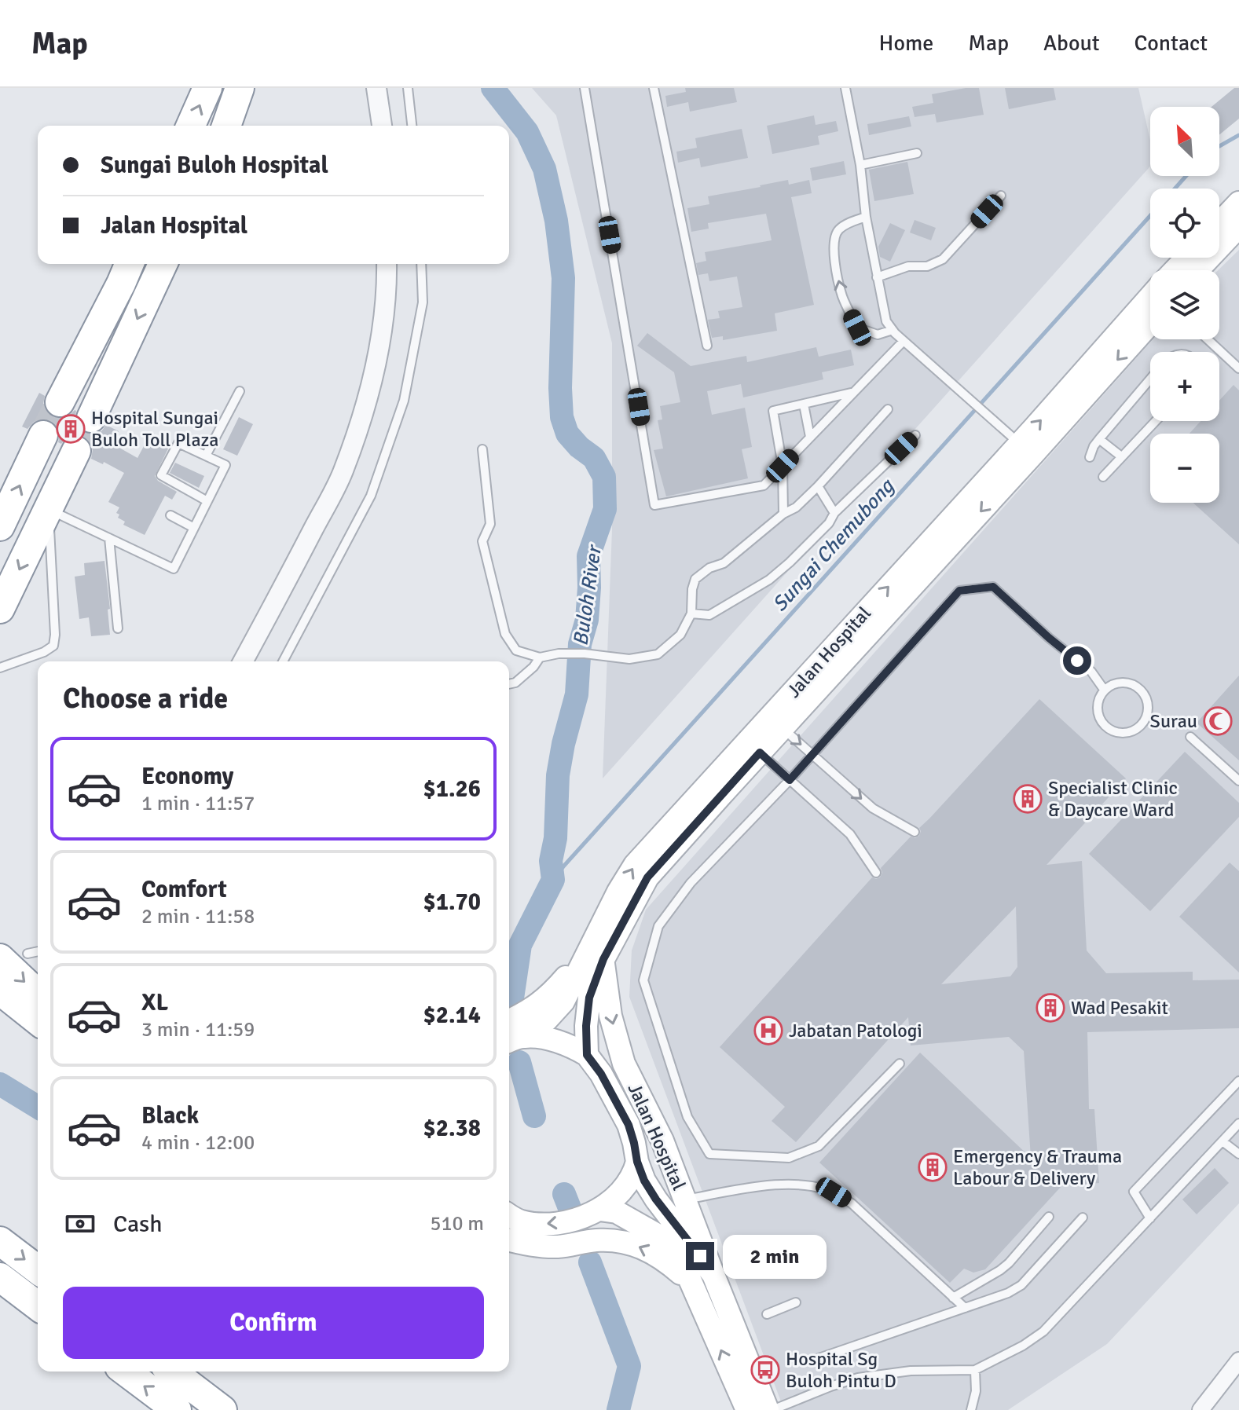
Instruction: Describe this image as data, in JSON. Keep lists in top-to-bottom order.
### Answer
{
  "streets": {
    "main road": ["Jalan Hospital"]
  },
  "water": ["Sungai Chemubong", "Buloh River"],
  "places": {
    "building": [
      "Hospital Sungai Buloh Toll Plaza",
      "Specialist Clinic & Daycare Ward",
      "Wad Pesakit",
      "Emergency & Trauma Labour & Delivery"
    ],
    "mosque": ["Surau"],
    "hospital": ["Jabatan Patologi"],
    "bus stop": ["Hospital Sg Buloh Pintu D"]
  },
  "north": "top left",
  "page": {
    "header": "Map",
    "nav": [
      "Home",
      "Map",
      "About",
      "Contact"
    ],
    "map_buttons": ["+", "−"],
    "banner": ["Sungai Buloh Hospital", "Jalan Hospital"],
    "heading": "Choose a ride",
    "list": [
      {
        "name": "Economy",
        "note": "1 min · 11:57",
        "value": "$1.26"
      },
      {
        "name": "Comfort",
        "note": "2 min · 11:58",
        "value": "$1.70"
      },
      {
        "name": "XL",
        "note": "3 min · 11:59",
        "value": "$2.14"
      },
      {
        "name": "Black",
        "note": "4 min · 12:00",
        "value": "$2.38"
      }
    ],
    "pay": ["Cash", "510 m"],
    "bubble": "2 min",
    "buttons": "Confirm"
  }
}
